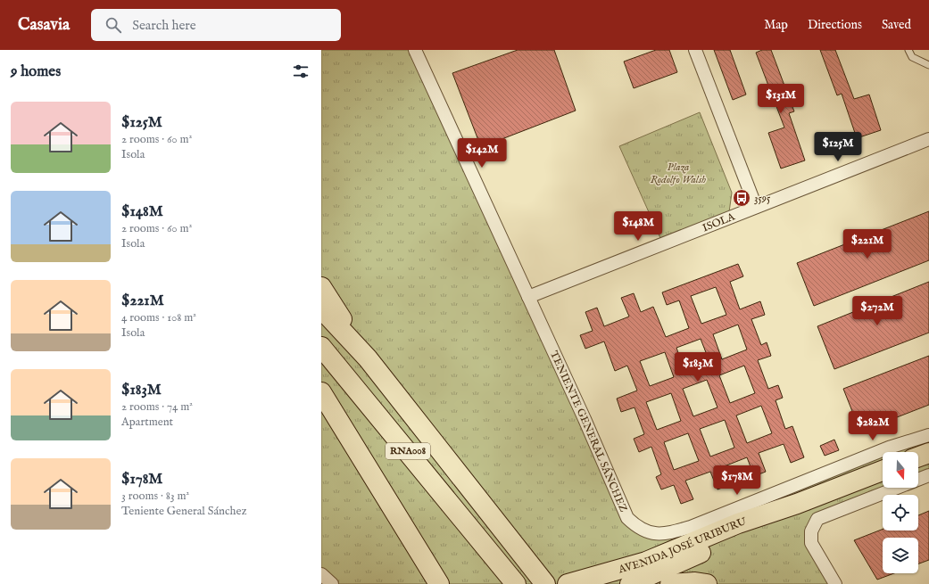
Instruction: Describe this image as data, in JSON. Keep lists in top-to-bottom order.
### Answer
{
  "streets": {
    "main road": ["RNA008", "AVENIDA JOSÉ URIBURU"],
    "street": ["ISOLA", "TENIENTE GENERAL SÁNCHEZ"]
  },
  "crossings": [
    ["ISOLA", "TENIENTE GENERAL SÁNCHEZ"]
  ],
  "parks": ["Plaza Rodolfo Walsh"],
  "places": {
    "bus stop": ["3595"]
  },
  "north": "bottom",
  "page": {
    "header": "Casavia",
    "search": "Search here",
    "nav": ["Map", "Directions", "Saved"],
    "heading": "9 homes",
    "price": [
      "$131M",
      "$125M",
      "$142M",
      "$148M",
      "$221M",
      "$272M",
      "$183M",
      "$282M",
      "$178M"
    ],
    "list": [
      {
        "name": "$125M",
        "note": "2 rooms · 60 m² · Isola"
      },
      {
        "name": "$148M",
        "note": "2 rooms · 60 m² · Isola"
      },
      {
        "name": "$221M",
        "note": "4 rooms · 108 m² · Isola"
      },
      {
        "name": "$183M",
        "note": "2 rooms · 74 m² · Apartment"
      },
      {
        "name": "$178M",
        "note": "3 rooms · 83 m² · Teniente General Sánchez"
      }
    ]
  }
}
